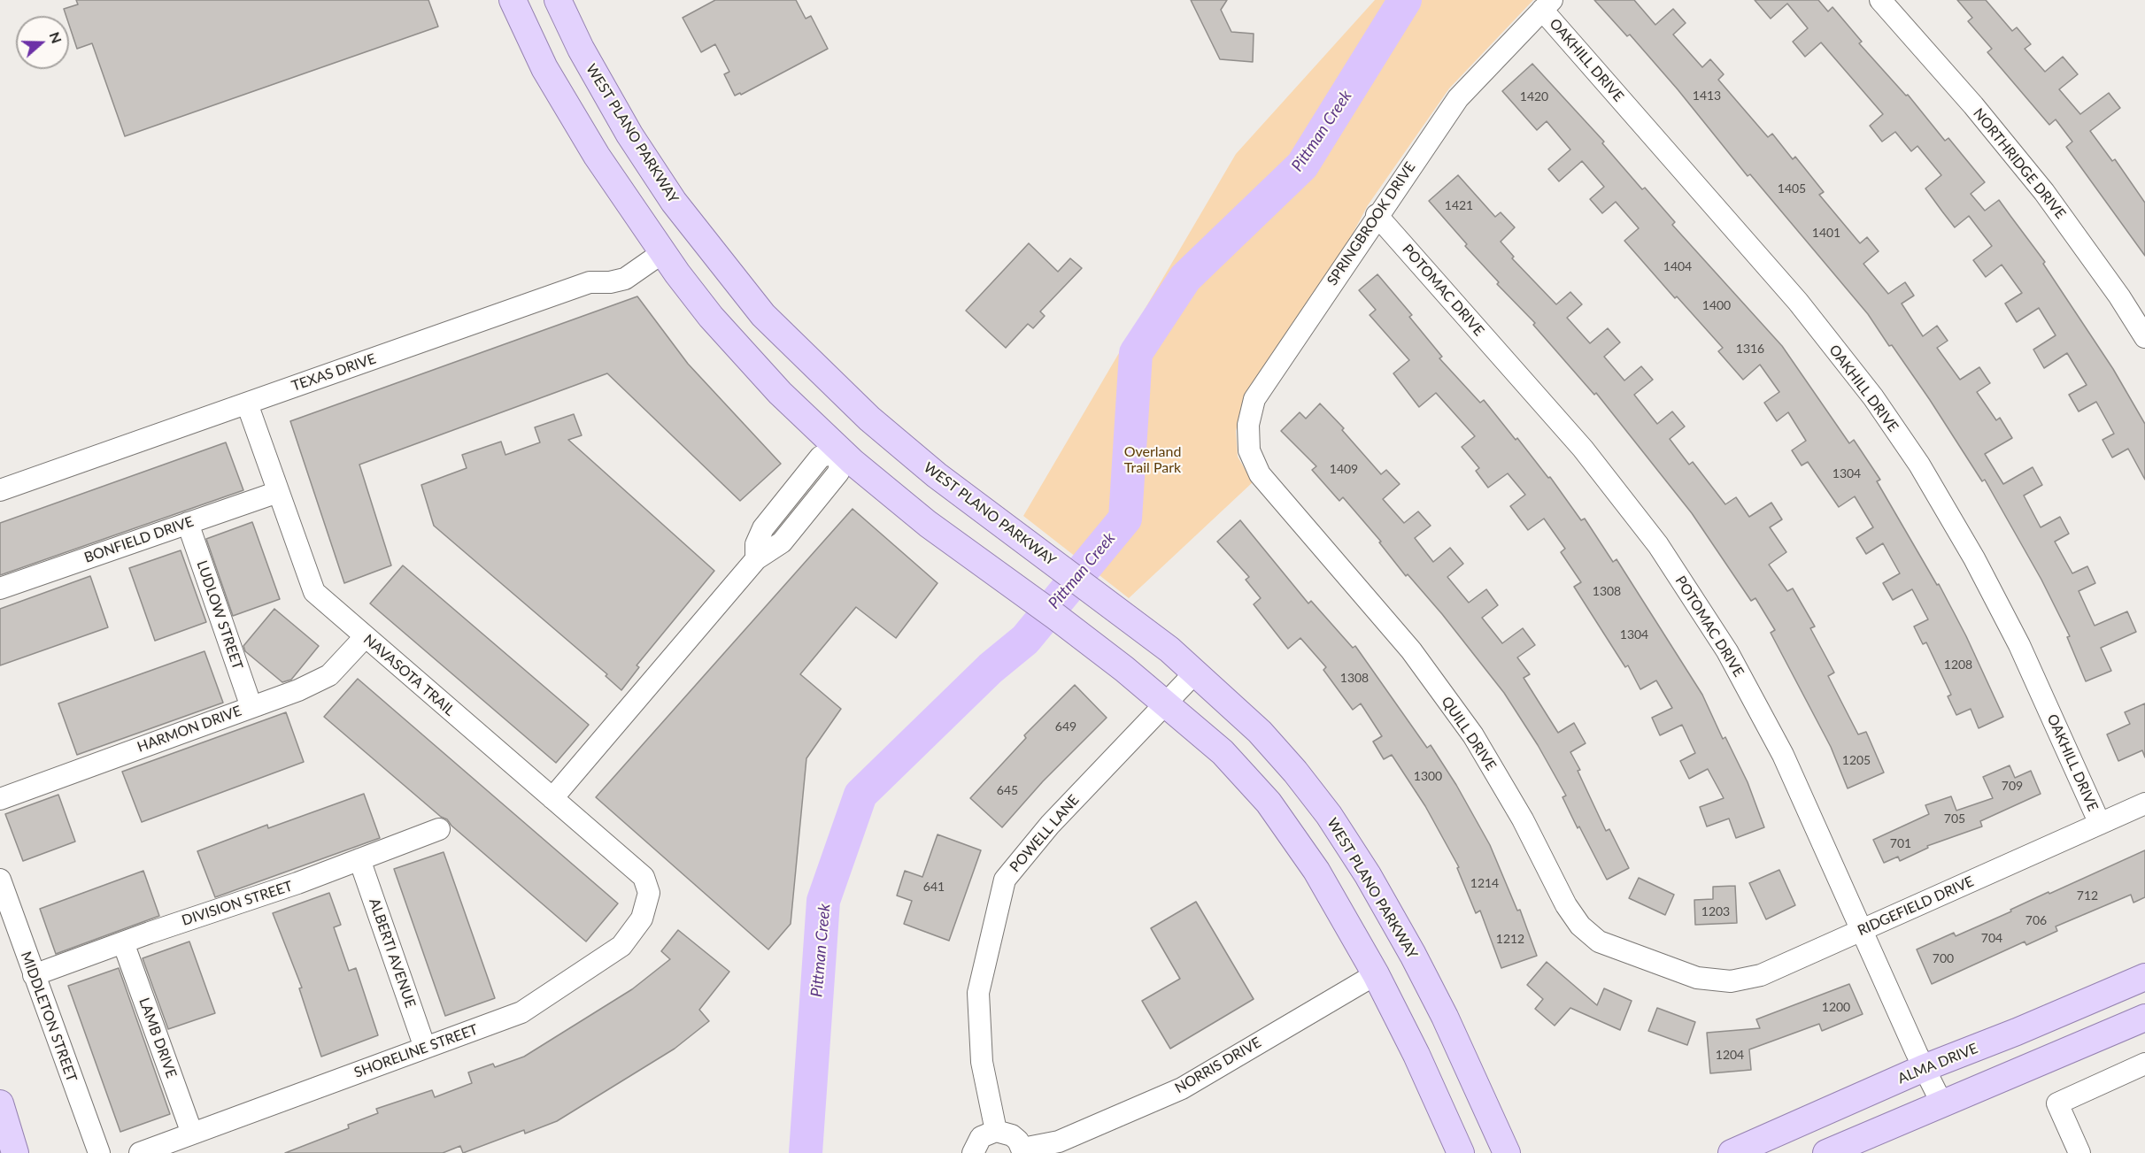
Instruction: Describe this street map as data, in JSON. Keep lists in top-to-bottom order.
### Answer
{
  "streets": {
    "main road": ["WEST PLANO PARKWAY", "ALMA DRIVE"],
    "street": [
      "OAKHILL DRIVE",
      "NORTHRIDGE DRIVE",
      "SPRINGBROOK DRIVE",
      "POTOMAC DRIVE",
      "TEXAS DRIVE",
      "BONFIELD DRIVE",
      "LUDLOW STREET",
      "NAVASOTA TRAIL",
      "HARMON DRIVE",
      "QUILL DRIVE",
      "POWELL LANE",
      "DIVISION STREET",
      "RIDGEFIELD DRIVE",
      "ALBERTI AVENUE",
      "MIDDLETON STREET",
      "LAMB DRIVE",
      "SHORELINE STREET",
      "NORRIS DRIVE"
    ]
  },
  "crossings": [
    ["OAKHILL DRIVE", "SPRINGBROOK DRIVE"],
    ["OAKHILL DRIVE", "RIDGEFIELD DRIVE"],
    ["WEST PLANO PARKWAY", "POWELL LANE"],
    ["SPRINGBROOK DRIVE", "POTOMAC DRIVE"],
    ["SPRINGBROOK DRIVE", "QUILL DRIVE"],
    ["POTOMAC DRIVE", "RIDGEFIELD DRIVE"],
    ["POTOMAC DRIVE", "ALMA DRIVE"],
    ["TEXAS DRIVE", "NAVASOTA TRAIL"],
    ["BONFIELD DRIVE", "LUDLOW STREET"],
    ["BONFIELD DRIVE", "NAVASOTA TRAIL"],
    ["LUDLOW STREET", "HARMON DRIVE"],
    ["NAVASOTA TRAIL", "HARMON DRIVE"],
    ["NAVASOTA TRAIL", "SHORELINE STREET"],
    ["QUILL DRIVE", "RIDGEFIELD DRIVE"],
    ["DIVISION STREET", "ALBERTI AVENUE"],
    ["DIVISION STREET", "MIDDLETON STREET"],
    ["DIVISION STREET", "LAMB DRIVE"],
    ["ALBERTI AVENUE", "SHORELINE STREET"],
    ["LAMB DRIVE", "SHORELINE STREET"]
  ],
  "water": ["Pittman Creek"],
  "parks": ["Overland Trail Park"],
  "house_numbers": [
    "1413",
    "1420",
    "1405",
    "1421",
    "1401",
    "1404",
    "1400",
    "1316",
    "1409",
    "1304",
    "1308",
    "1304",
    "1208",
    "1308",
    "649",
    "1205",
    "1300",
    "709",
    "645",
    "705",
    "701",
    "1214",
    "641",
    "712",
    "1203",
    "706",
    "704",
    "1212",
    "700",
    "1200",
    "1204"
  ],
  "north": "right"
}
